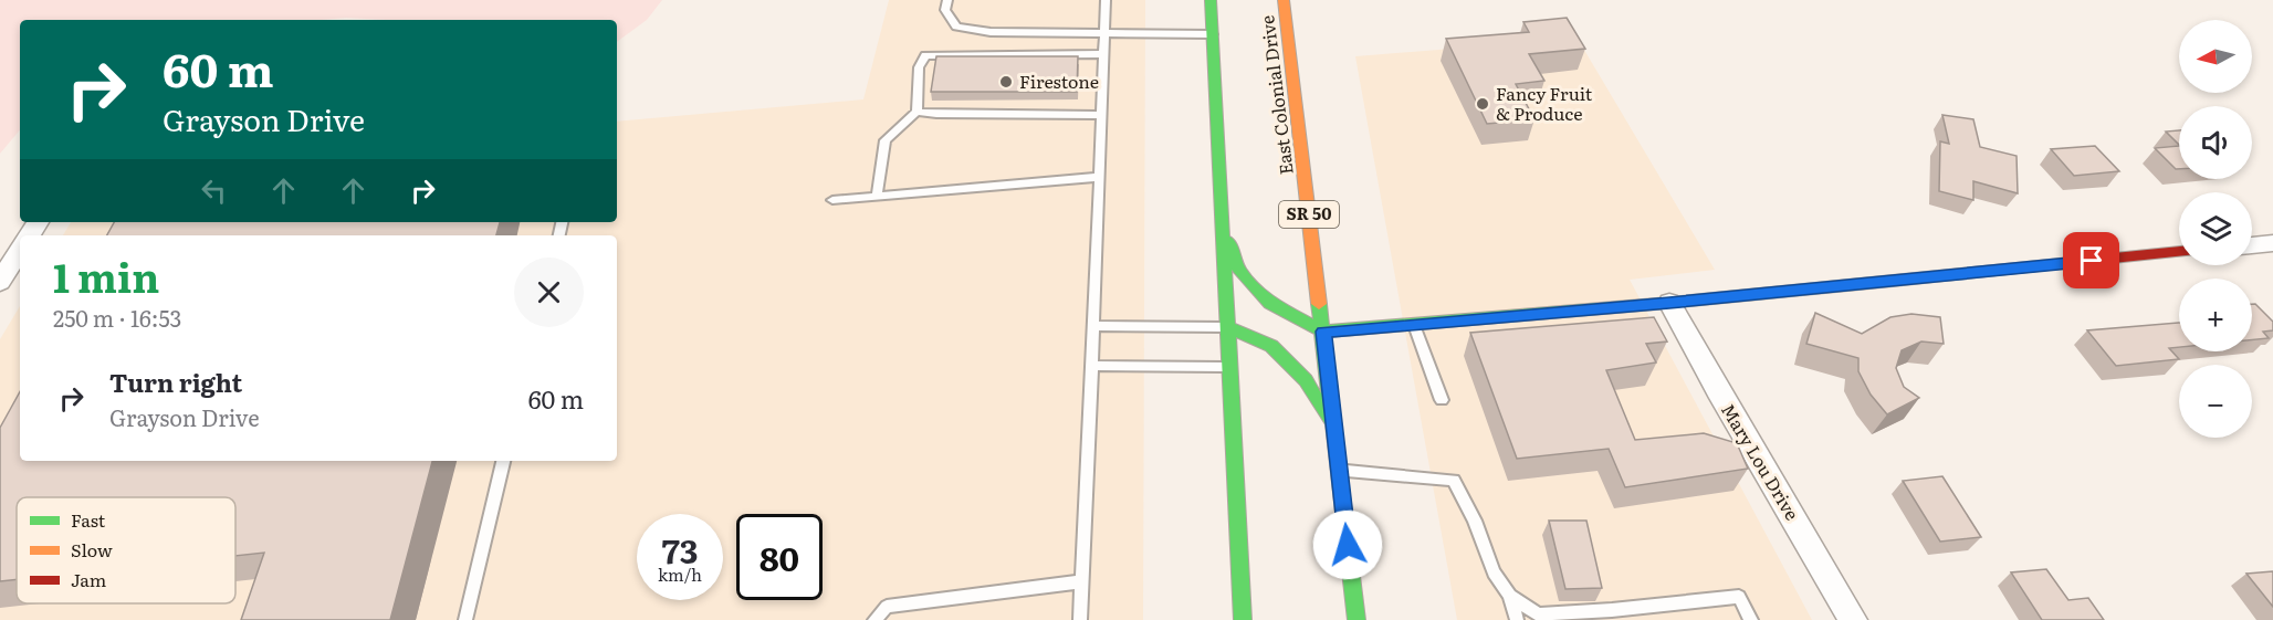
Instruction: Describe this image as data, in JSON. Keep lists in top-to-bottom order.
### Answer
{
  "streets": {
    "main road": ["East Colonial Drive", "SR 50"],
    "street": ["Mary Lou Drive"]
  },
  "places": ["Firestone", "Fancy Fruit & Produce"],
  "legend": ["Fast", "Slow", "Jam"],
  "north": "left",
  "page": {
    "map_buttons": ["+", "−"],
    "turn": ["60 m", "Grayson Drive"],
    "heading": ["1 min", "250 m · 16:53"],
    "list": [
      {
        "name": "Turn right",
        "note": "Grayson Drive",
        "value": "60 m"
      }
    ],
    "speed": "73 km/h",
    "limit": "80"
  }
}
